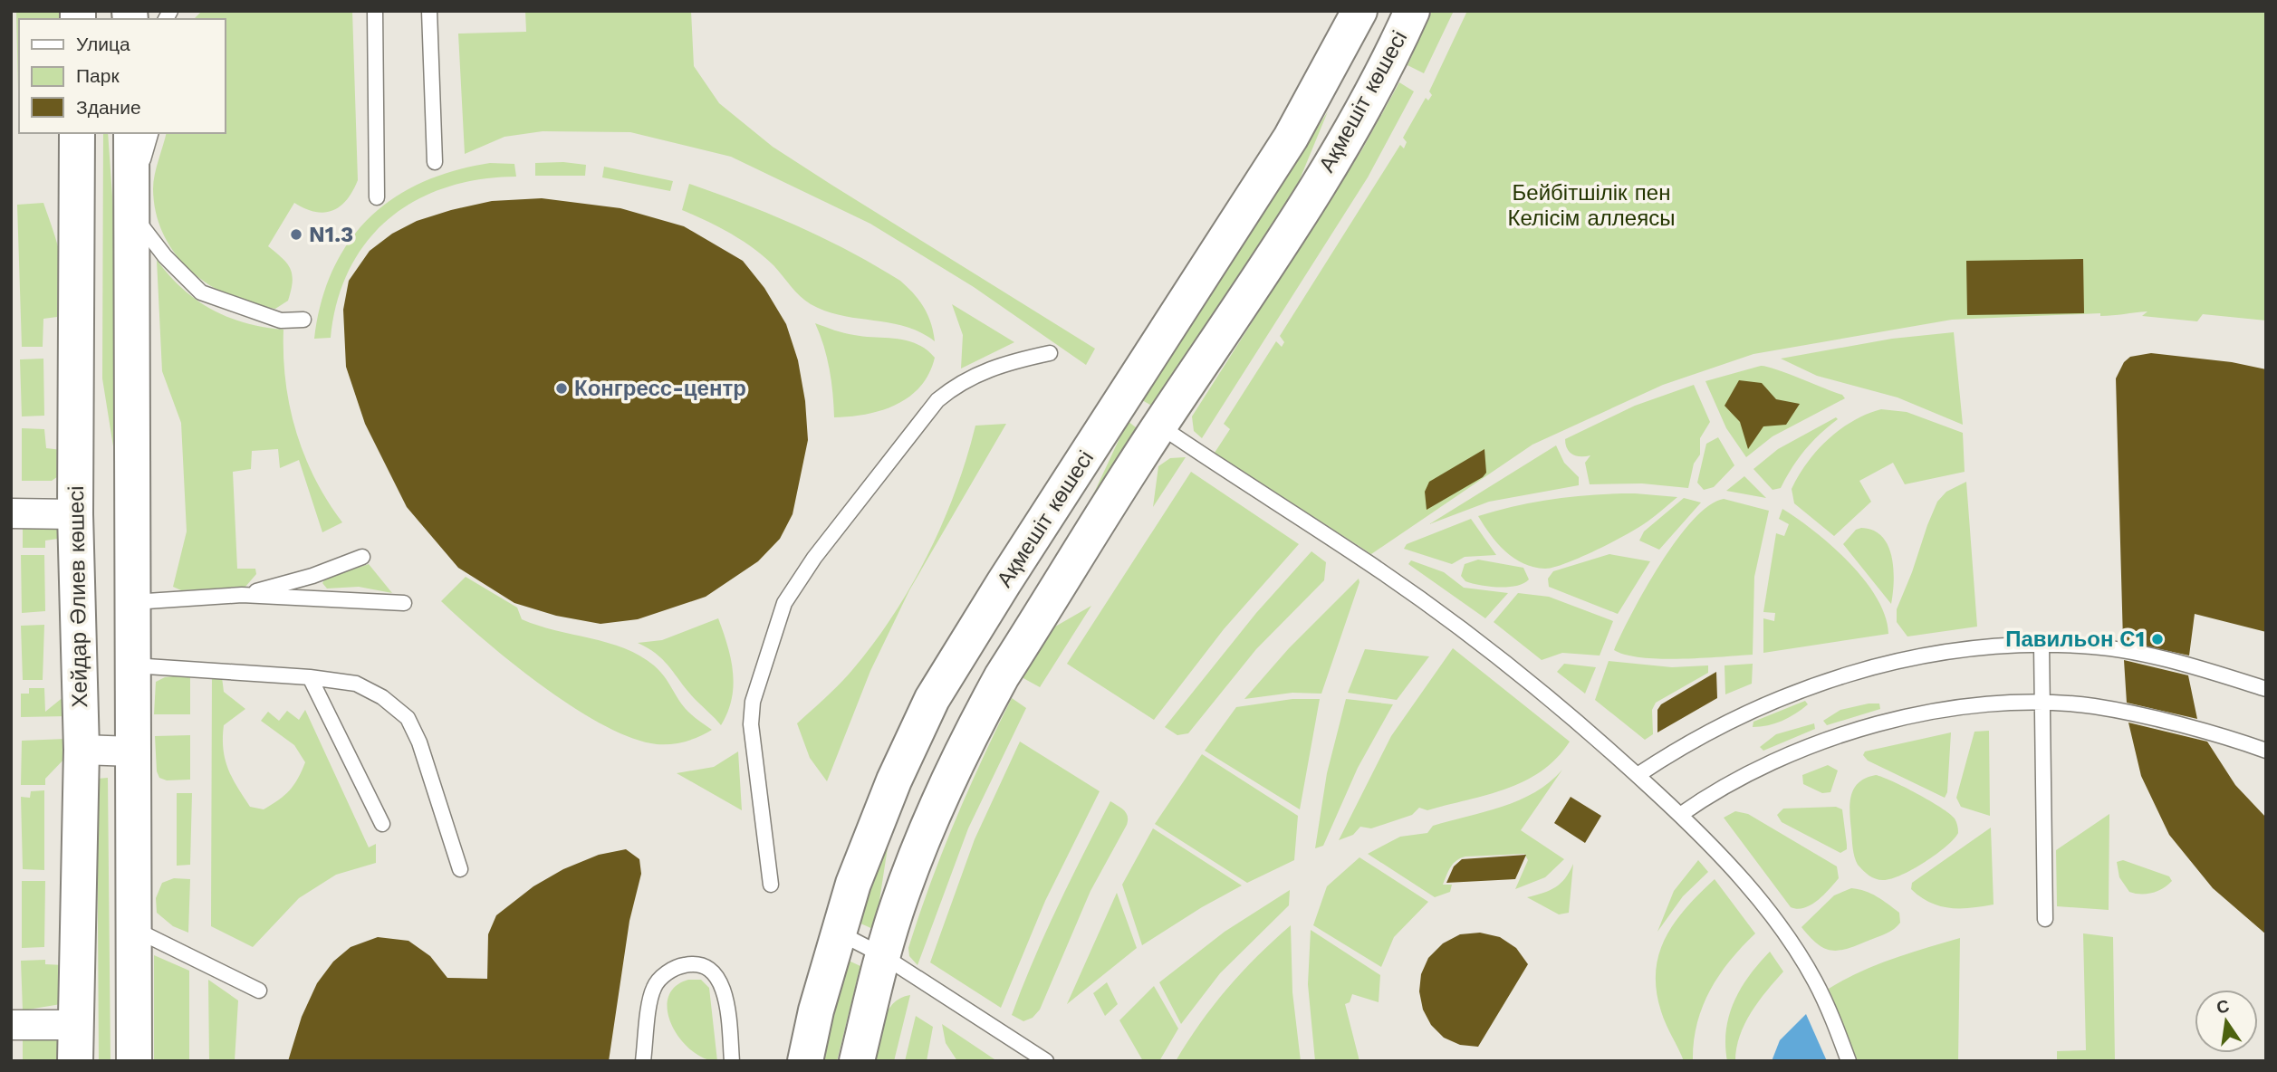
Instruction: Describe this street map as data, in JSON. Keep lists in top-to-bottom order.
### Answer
{
  "streets": {
    "street": ["Ақмешіт көшесі", "Хейдар Әлиев көшесі"]
  },
  "parks": ["Бейбітшілік пен Келісім аллеясы"],
  "places": ["N1.3", "Конгресс-центр", "Павильон С1"],
  "legend": ["Улица", "Парк", "Здание"],
  "north": "top"
}
